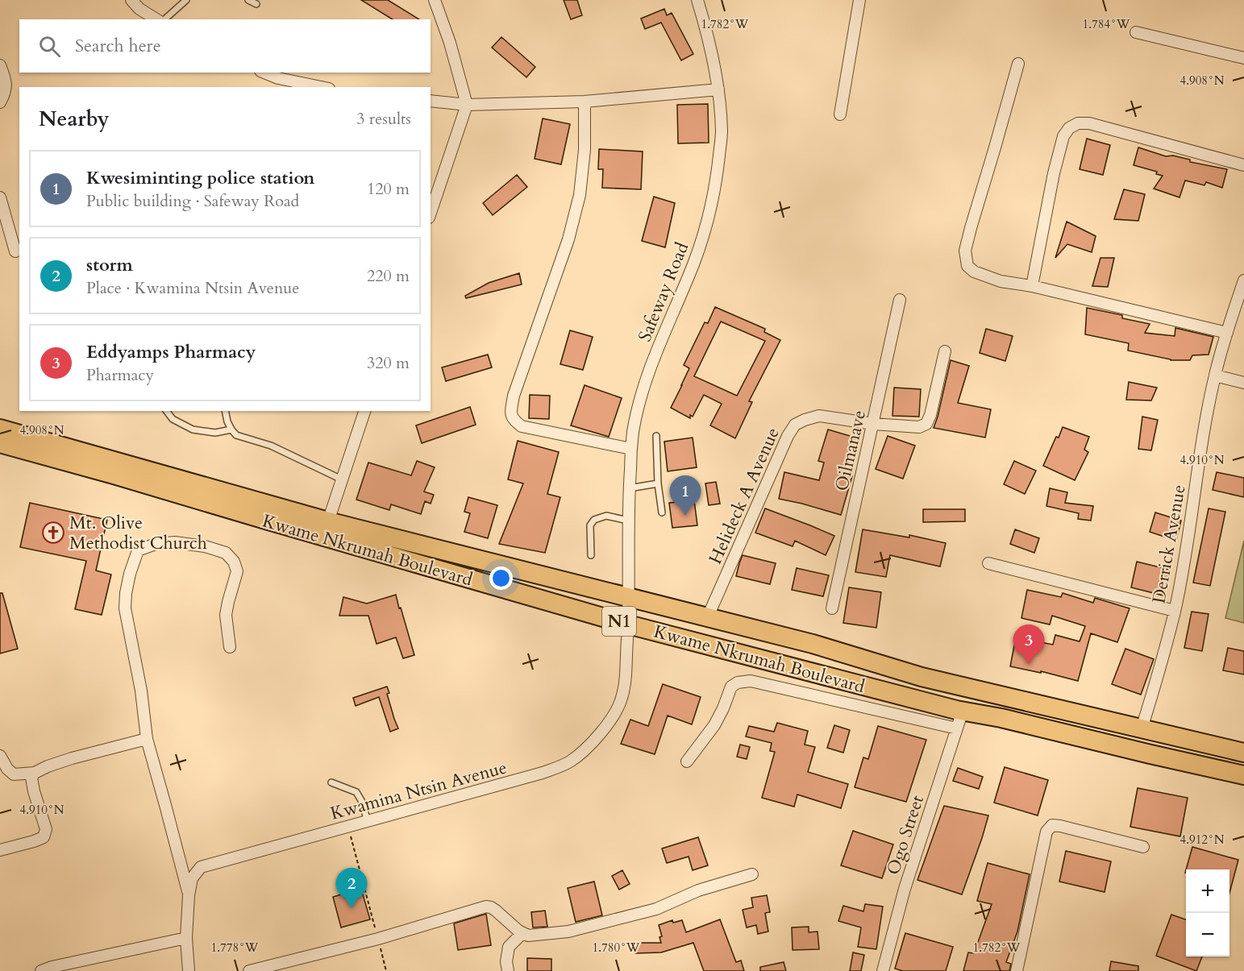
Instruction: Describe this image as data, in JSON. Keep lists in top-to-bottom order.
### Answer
{
  "streets": {
    "highway": ["Kwame Nkrumah Boulevard", "N1"],
    "street": [
      "Safeway Road",
      "Oilmanave",
      "Helideck A Avenue",
      "Derrick Avenue",
      "Kwamina Ntsin Avenue",
      "Ogo Street"
    ]
  },
  "crossings": [
    ["Safeway Road", "Kwame Nkrumah Boulevard"],
    ["Safeway Road", "Kwamina Ntsin Avenue"],
    ["Oilmanave", "Helideck A Avenue"],
    ["Helideck A Avenue", "Kwame Nkrumah Boulevard"],
    ["Derrick Avenue", "Kwame Nkrumah Boulevard"],
    ["Kwame Nkrumah Boulevard", "Kwamina Ntsin Avenue"],
    ["Kwame Nkrumah Boulevard", "Ogo Street"]
  ],
  "places": {
    "church": ["Mt. Olive Methodist Church"]
  },
  "page": {
    "search": "Search here",
    "heading": ["Nearby", "3 results"],
    "list": [
      {
        "mark": "1",
        "name": "Kwesiminting police station",
        "note": "Public building · Safeway Road",
        "value": "120 m"
      },
      {
        "mark": "2",
        "name": "storm",
        "note": "Place · Kwamina Ntsin Avenue",
        "value": "220 m"
      },
      {
        "mark": "3",
        "name": "Eddyamps Pharmacy",
        "note": "Pharmacy",
        "value": "320 m"
      }
    ],
    "pins": ["1", "3", "2"],
    "map_buttons": ["+", "−"]
  },
  "coordinates": [
    "1.782°W",
    "1.784°W",
    "4.908°N",
    "4.910°N",
    "4.912°N",
    "1.778°W",
    "1.780°W"
  ]
}
